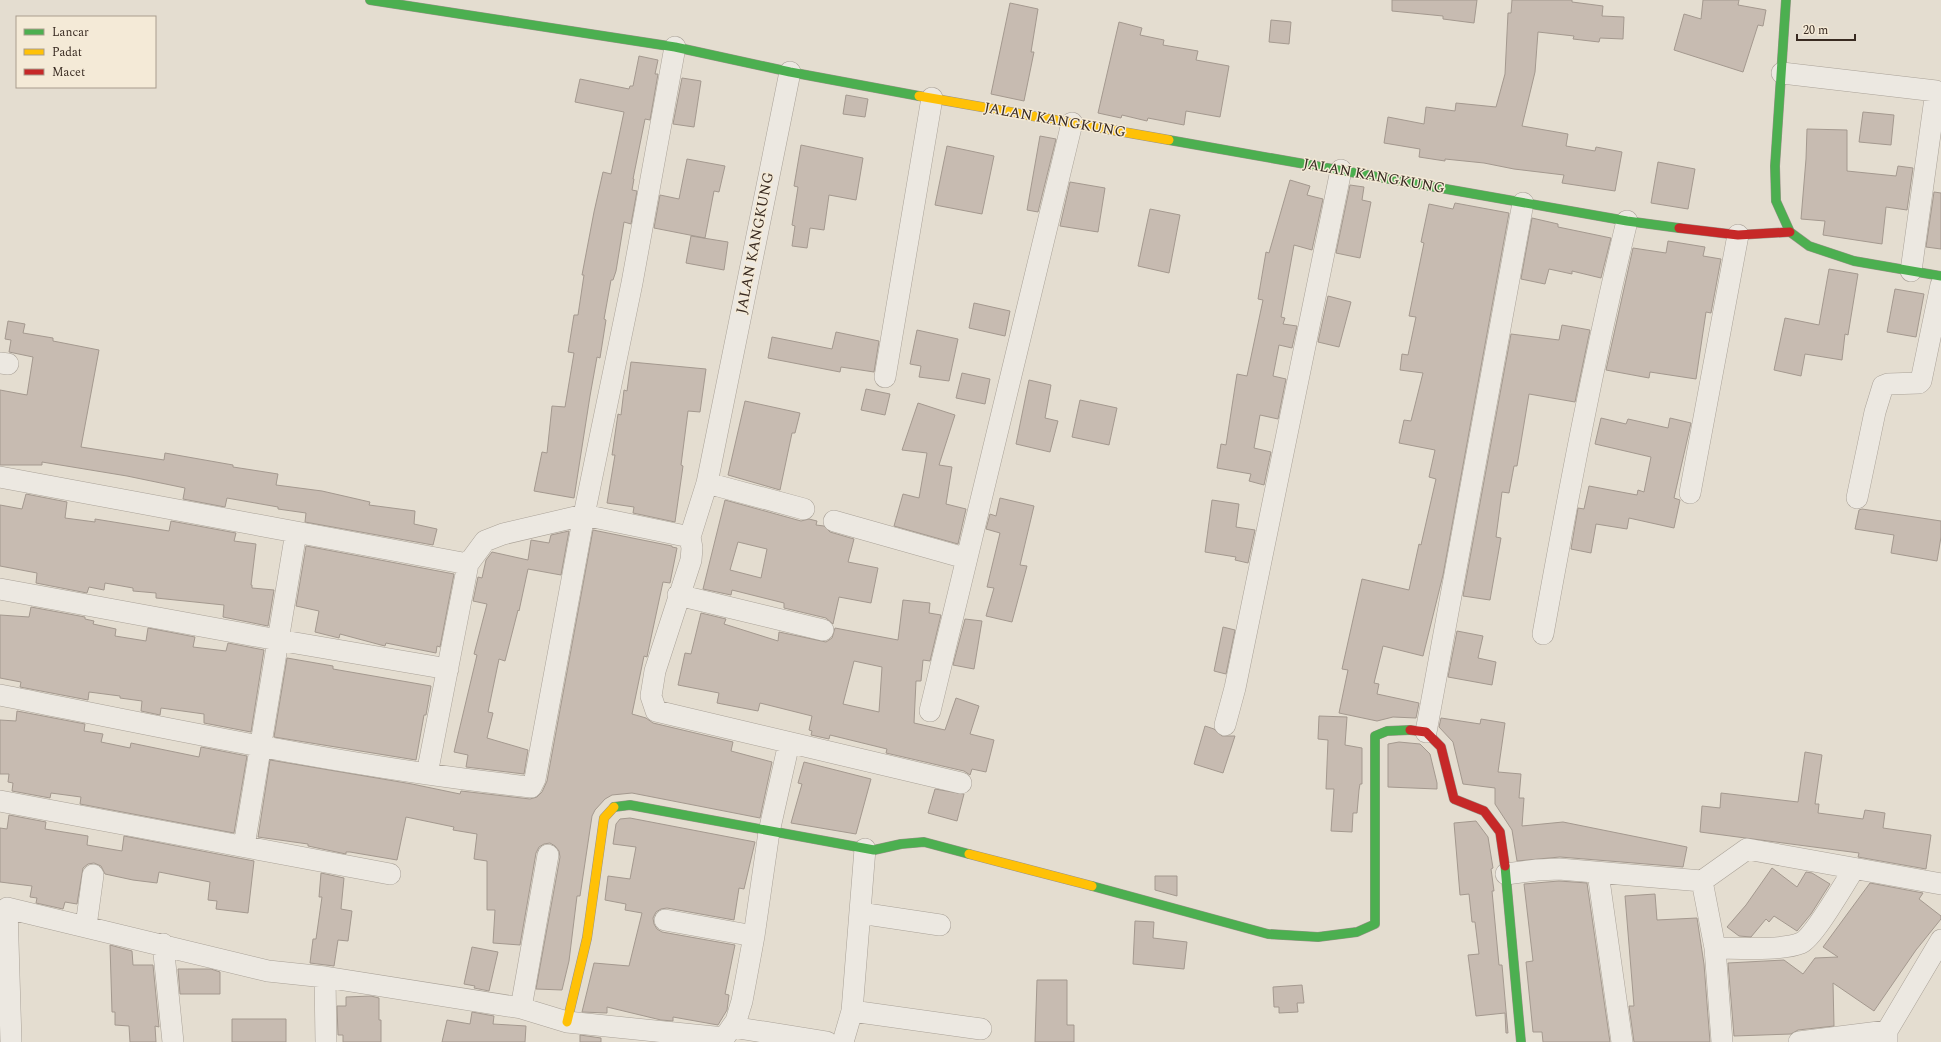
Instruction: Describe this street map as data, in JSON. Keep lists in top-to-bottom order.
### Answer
{
  "streets": {
    "street": ["JALAN KANGKUNG"]
  },
  "legend": ["Lancar", "Padat", "Macet"],
  "scale_bar": "20 m"
}
